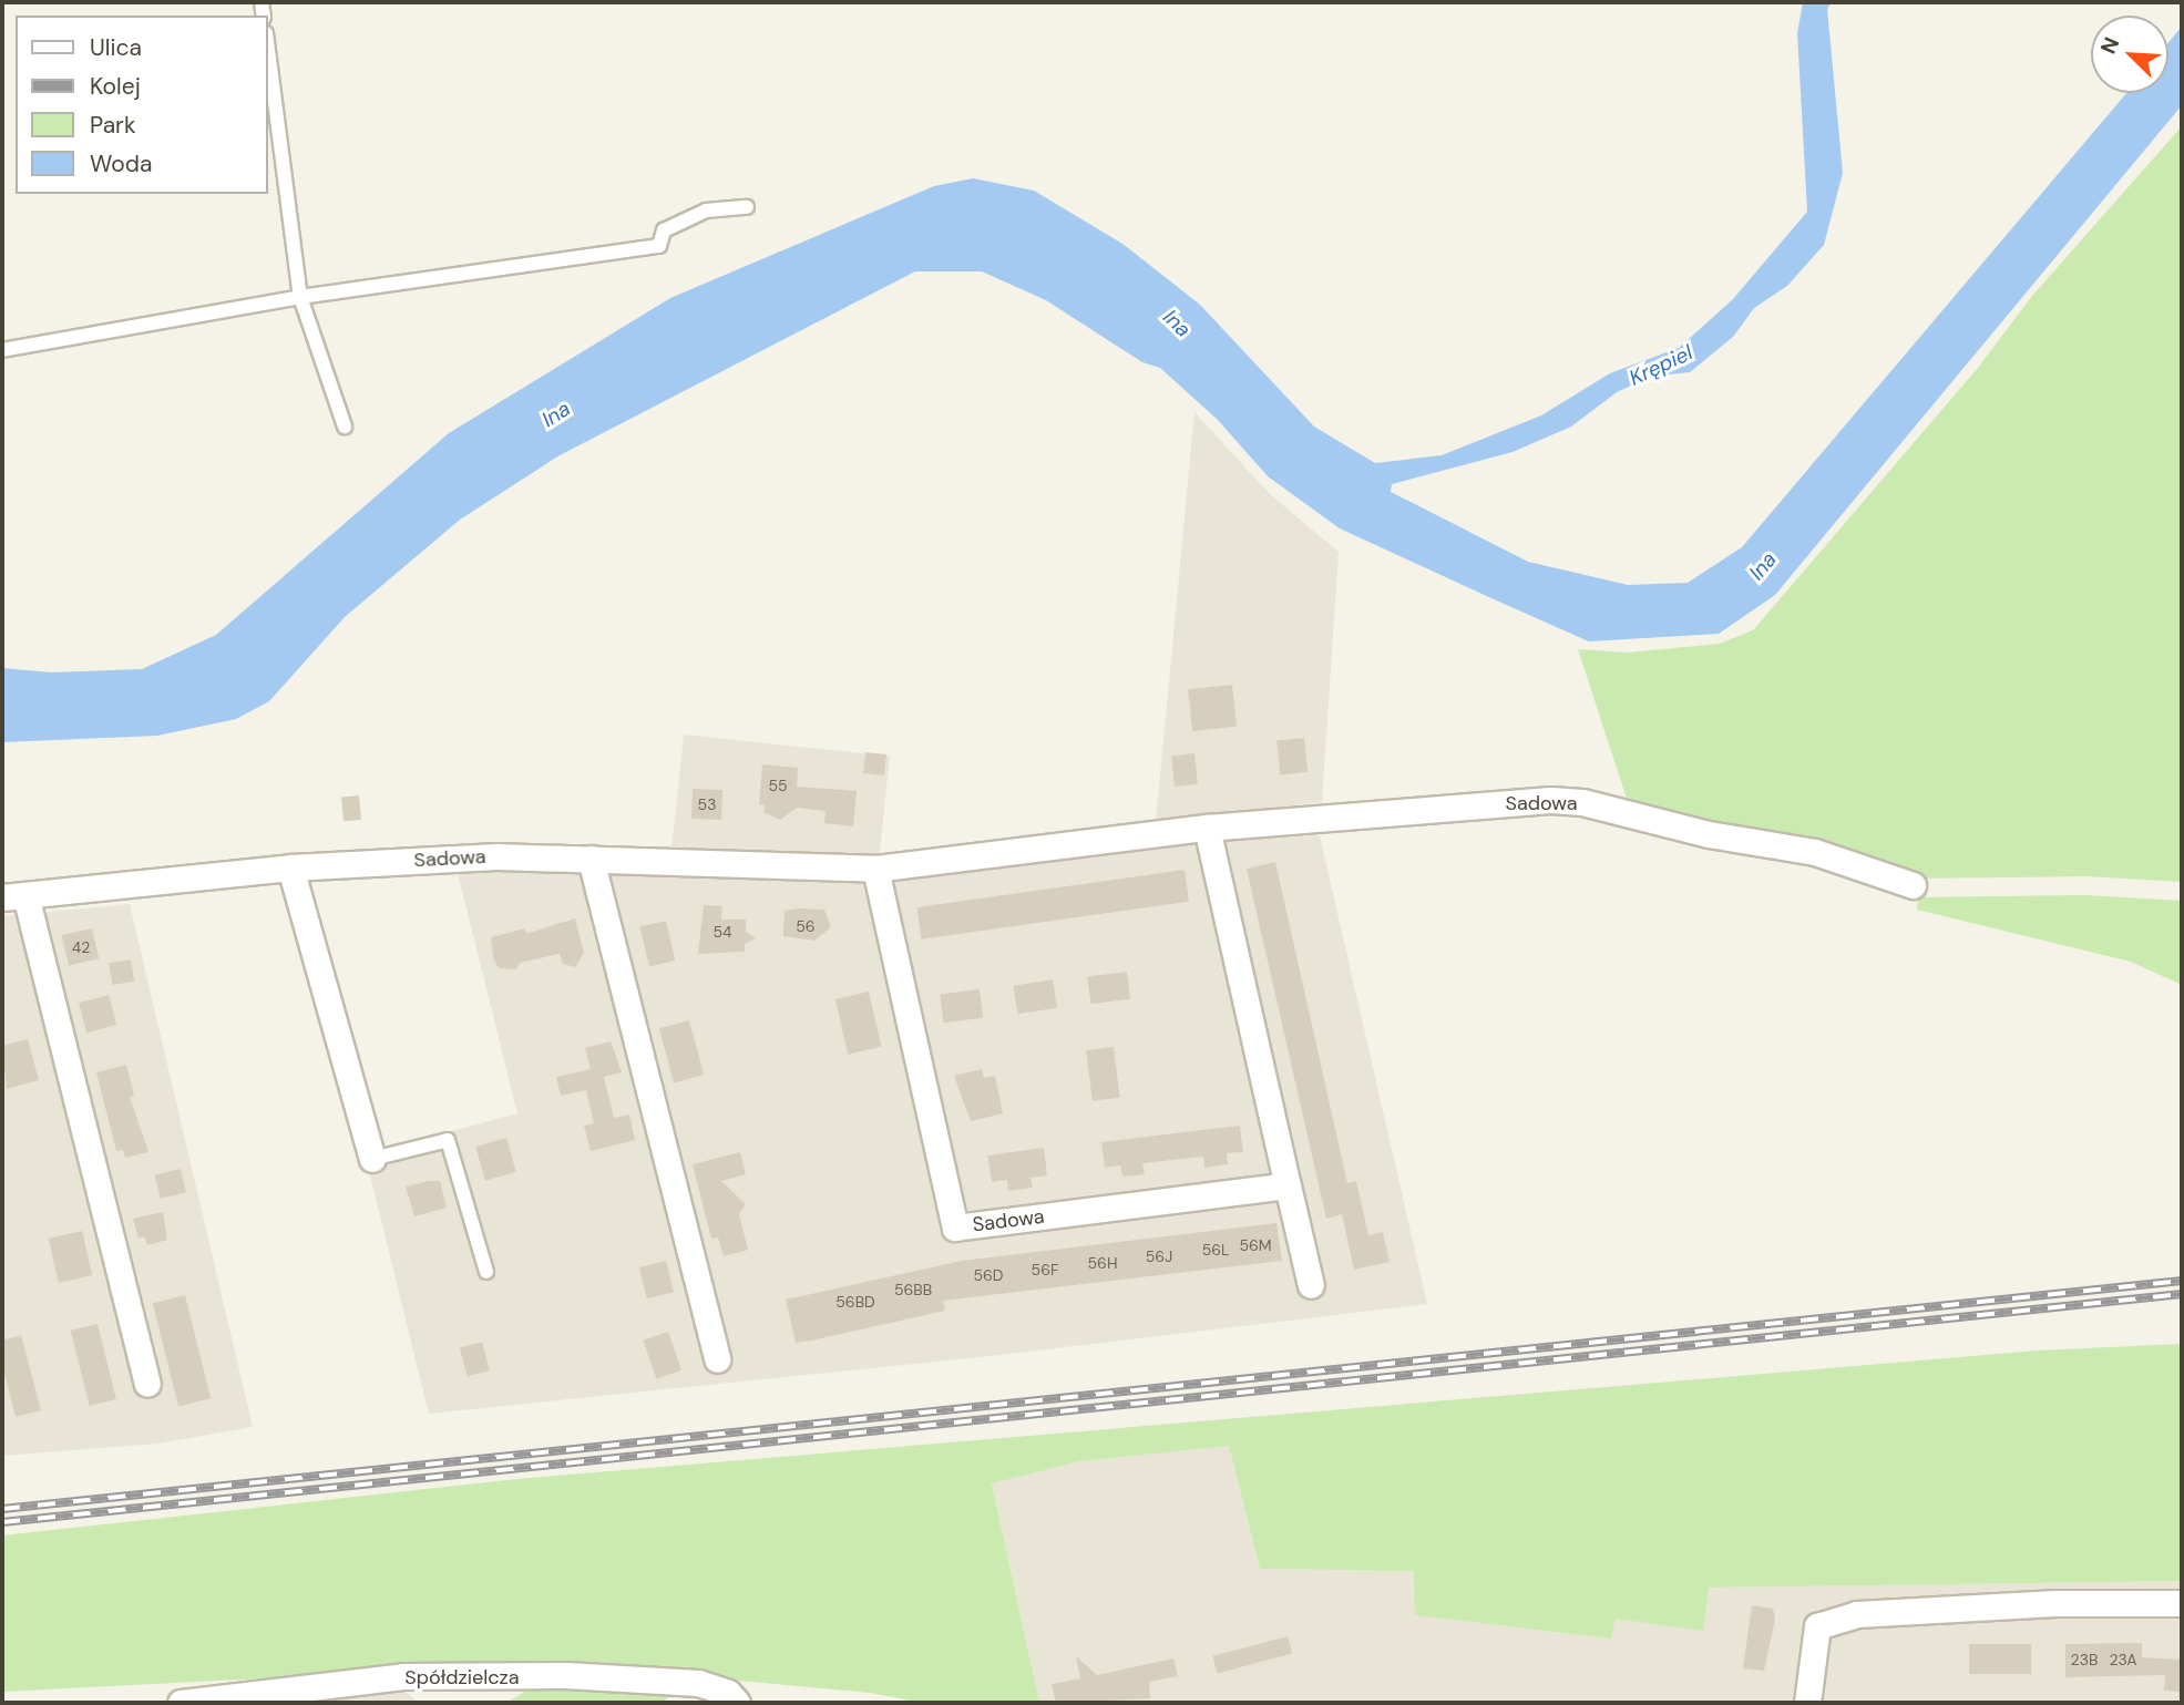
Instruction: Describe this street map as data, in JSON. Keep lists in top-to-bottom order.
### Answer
{
  "streets": {
    "street": ["Sadowa", "Spółdzielcza"]
  },
  "water": ["Ina", "Krępiel"],
  "house_numbers": [
    "55",
    "53",
    "56",
    "54",
    "42",
    "56M",
    "56L",
    "56J",
    "56H",
    "56F",
    "56D",
    "56BB",
    "56BD",
    "23B",
    "23A"
  ],
  "legend": [
    "Ulica",
    "Kolej",
    "Park",
    "Woda"
  ],
  "north": "top left"
}
